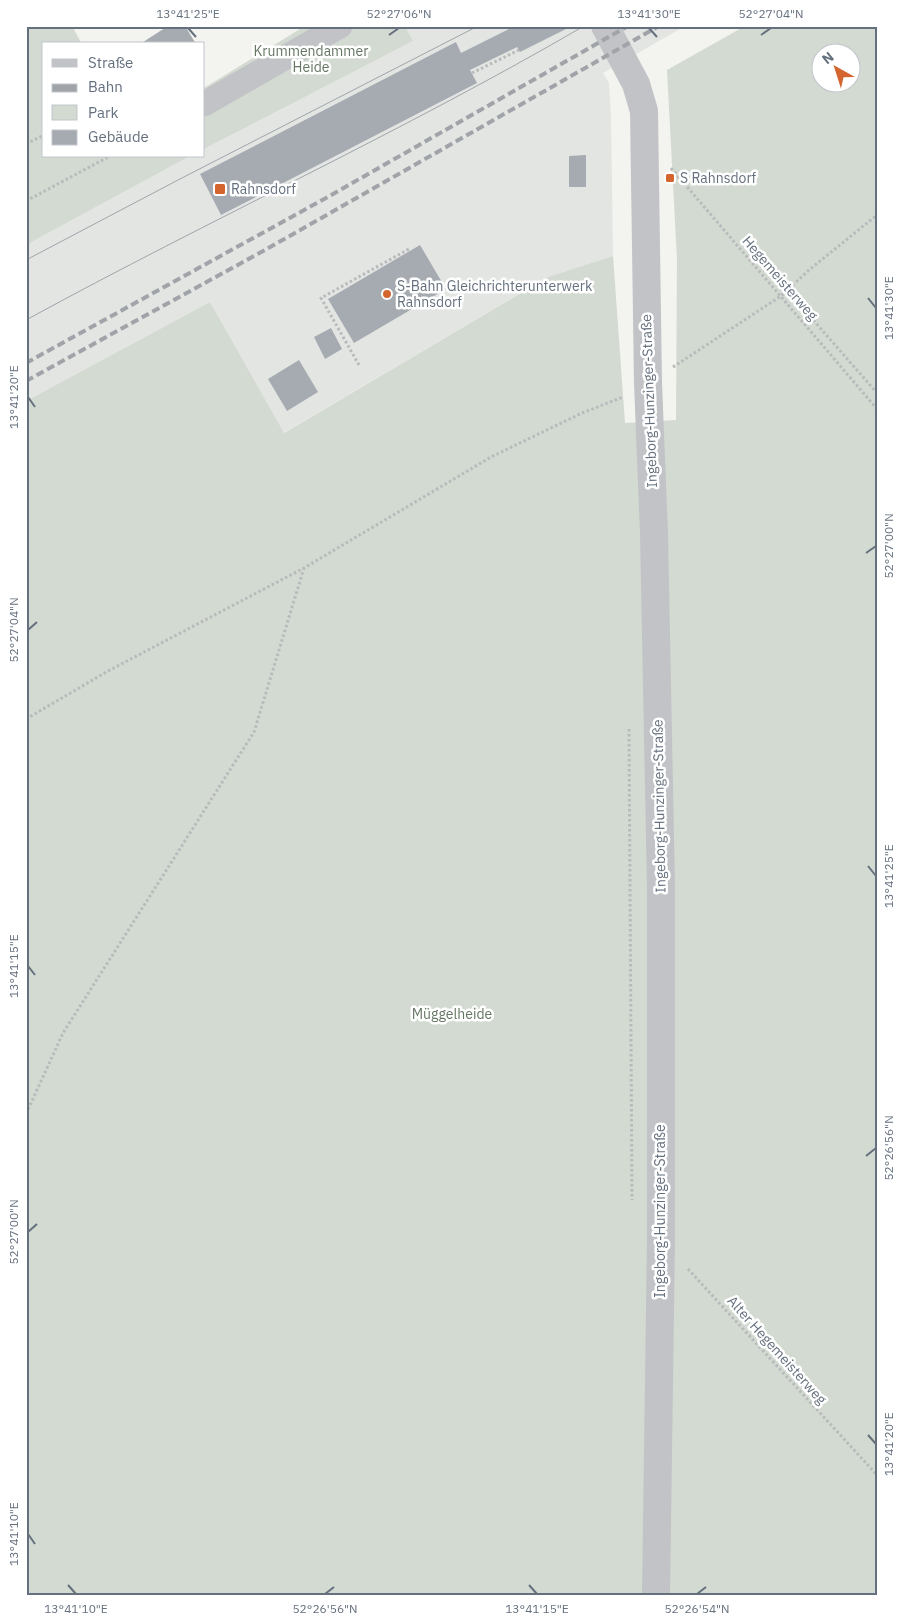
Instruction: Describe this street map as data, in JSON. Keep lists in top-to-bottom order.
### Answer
{
  "streets": {
    "street": ["Ingeborg-Hunzinger-Straße"],
    "path": ["Hegemeisterweg", "Alter Hegemeisterweg"]
  },
  "parks": ["Krummendammer Heide", "Müggelheide"],
  "places": {
    "transit": ["S Rahnsdorf", "Rahnsdorf"],
    "other": ["S-Bahn Gleichrichterunterwerk Rahnsdorf"]
  },
  "legend": [
    "Straße",
    "Bahn",
    "Park",
    "Gebäude"
  ],
  "north": "top left",
  "coordinates": [
    "13°41'25\"E",
    "52°27'06\"N",
    "13°41'30\"E",
    "52°27'04\"N",
    "13°41'20\"E",
    "52°27'00\"N",
    "13°41'15\"E",
    "52°26'56\"N",
    "13°41'10\"E",
    "52°26'54\"N"
  ]
}
